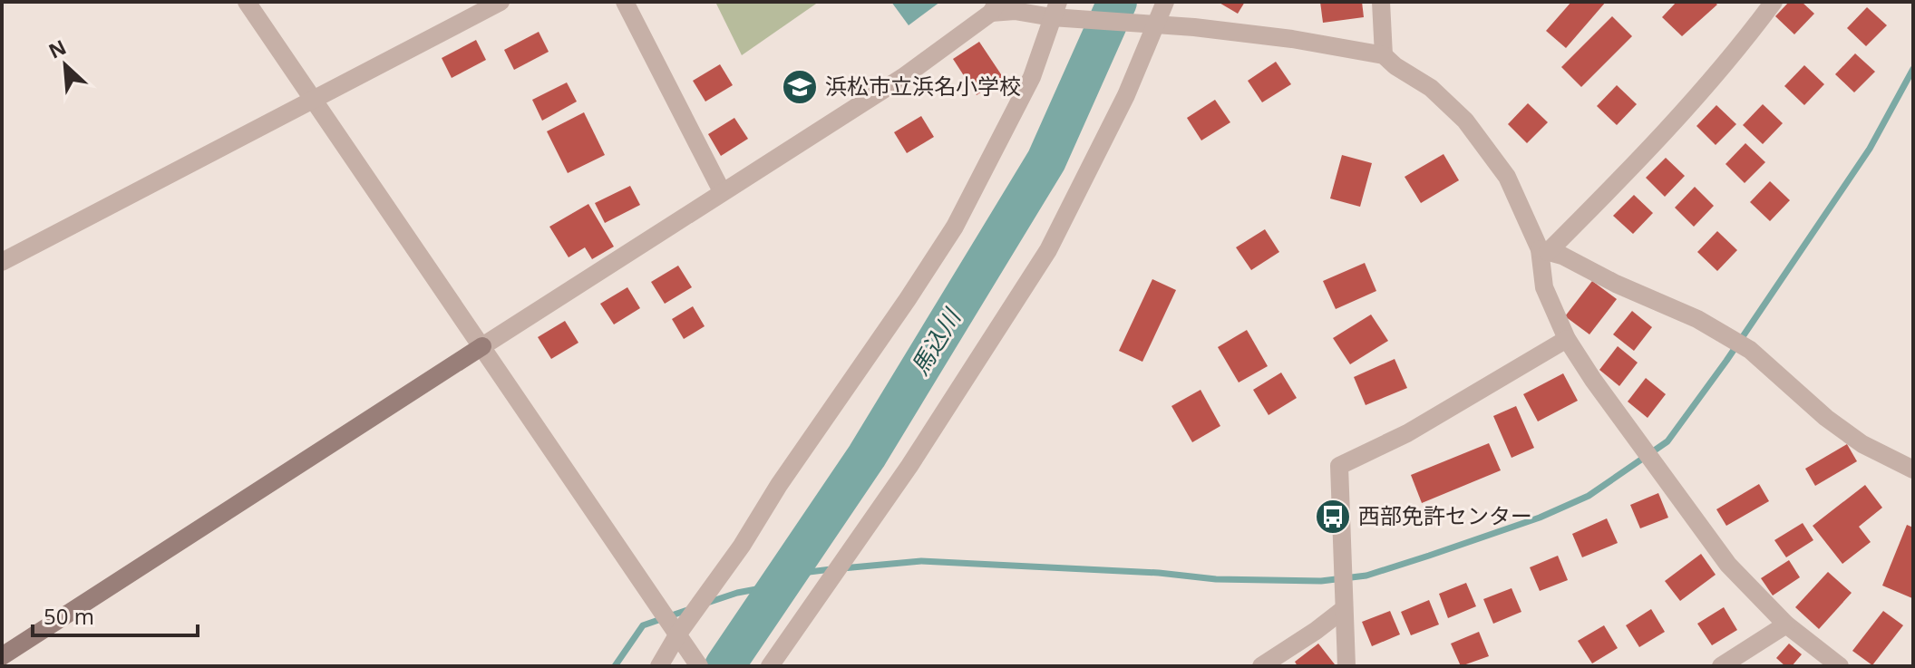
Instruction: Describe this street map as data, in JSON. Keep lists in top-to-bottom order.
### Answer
{
  "water": ["馬込川"],
  "places": {
    "school or university": ["浜松市立浜名小学校"],
    "bus stop": ["西部免許センター"]
  },
  "scale_bar": "50 m",
  "north": "top left"
}
